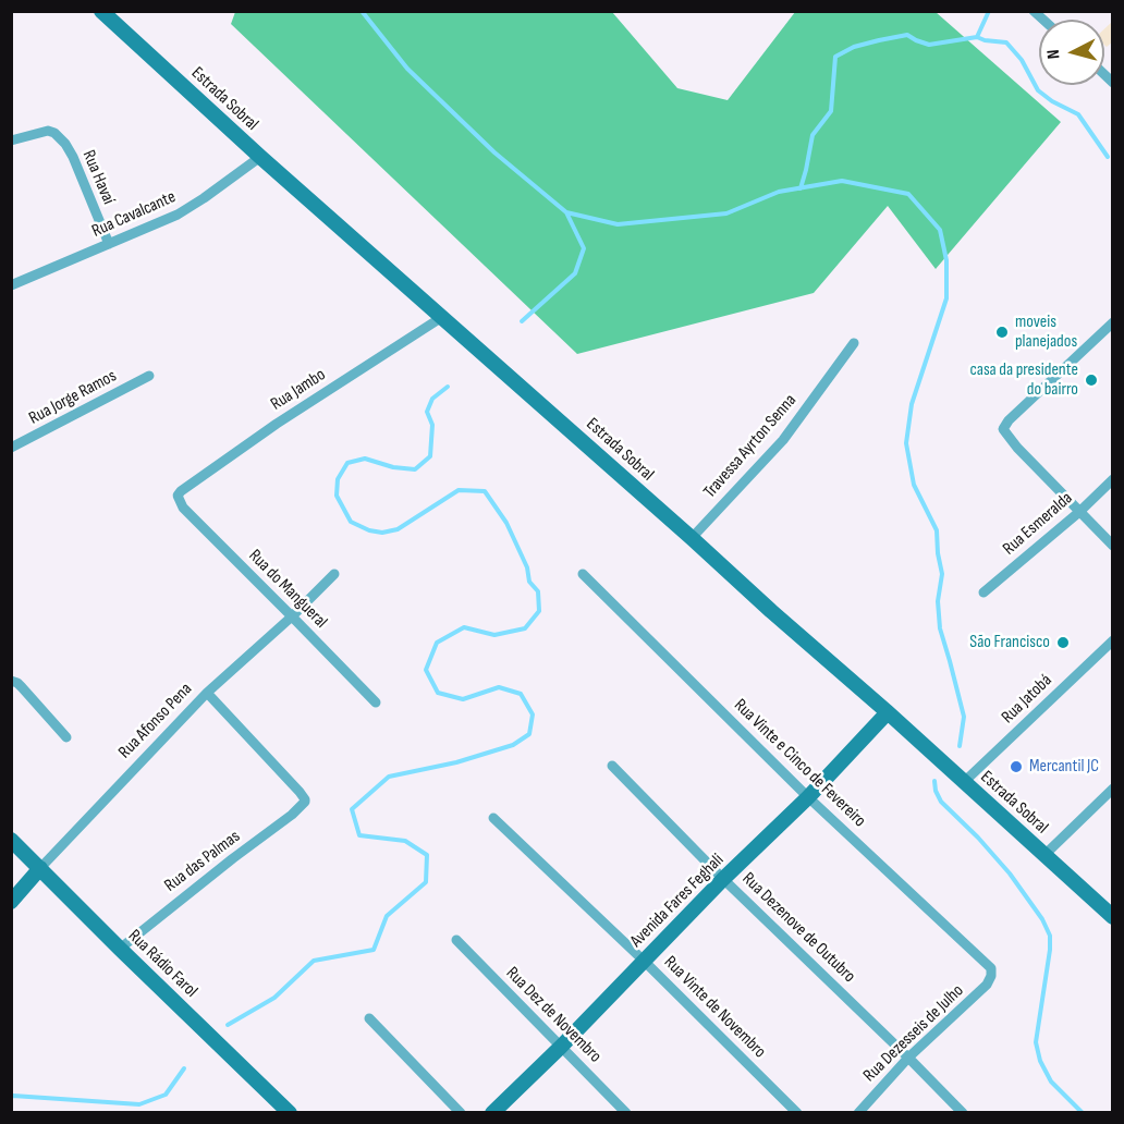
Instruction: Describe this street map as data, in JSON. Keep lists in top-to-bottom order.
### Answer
{
  "streets": {
    "street": [
      "Estrada Sobral",
      "Rua Havaí",
      "Rua Cavalcante",
      "Rua Jambo",
      "Rua Jorge Ramos",
      "Travessa Ayrton Senna",
      "Rua Esmeralda",
      "Rua do Mangueral",
      "Rua Jatobá",
      "Rua Afonso Pena",
      "Rua Vinte e Cinco de Fevereiro",
      "Rua das Palmas",
      "Avenida Fares Feghali",
      "Rua Dezenove de Outubro",
      "Rua Rádio Farol",
      "Rua Vinte de Novembro",
      "Rua Dez de Novembro",
      "Rua Dezesseis de Julho"
    ]
  },
  "crossings": [
    ["Estrada Sobral", "Rua Cavalcante"],
    ["Estrada Sobral", "Rua Jambo"],
    ["Estrada Sobral", "Travessa Ayrton Senna"],
    ["Estrada Sobral", "Rua Jatobá"],
    ["Estrada Sobral", "Avenida Fares Feghali"],
    ["Rua Havaí", "Rua Cavalcante"],
    ["Rua Jambo", "Rua do Mangueral"],
    ["Rua do Mangueral", "Rua Afonso Pena"],
    ["Rua Afonso Pena", "Rua das Palmas"],
    ["Rua Afonso Pena", "Rua Rádio Farol"],
    ["Rua Vinte e Cinco de Fevereiro", "Avenida Fares Feghali"],
    ["Rua Vinte e Cinco de Fevereiro", "Rua Dezesseis de Julho"],
    ["Rua das Palmas", "Rua Rádio Farol"],
    ["Avenida Fares Feghali", "Rua Dezenove de Outubro"],
    ["Avenida Fares Feghali", "Rua Vinte de Novembro"],
    ["Avenida Fares Feghali", "Rua Dez de Novembro"],
    ["Rua Dezenove de Outubro", "Rua Dezesseis de Julho"]
  ],
  "places": [
    "moveis planejados",
    "casa da presidente do bairro",
    "São Francisco",
    "Mercantil JC"
  ],
  "north": "left"
}
